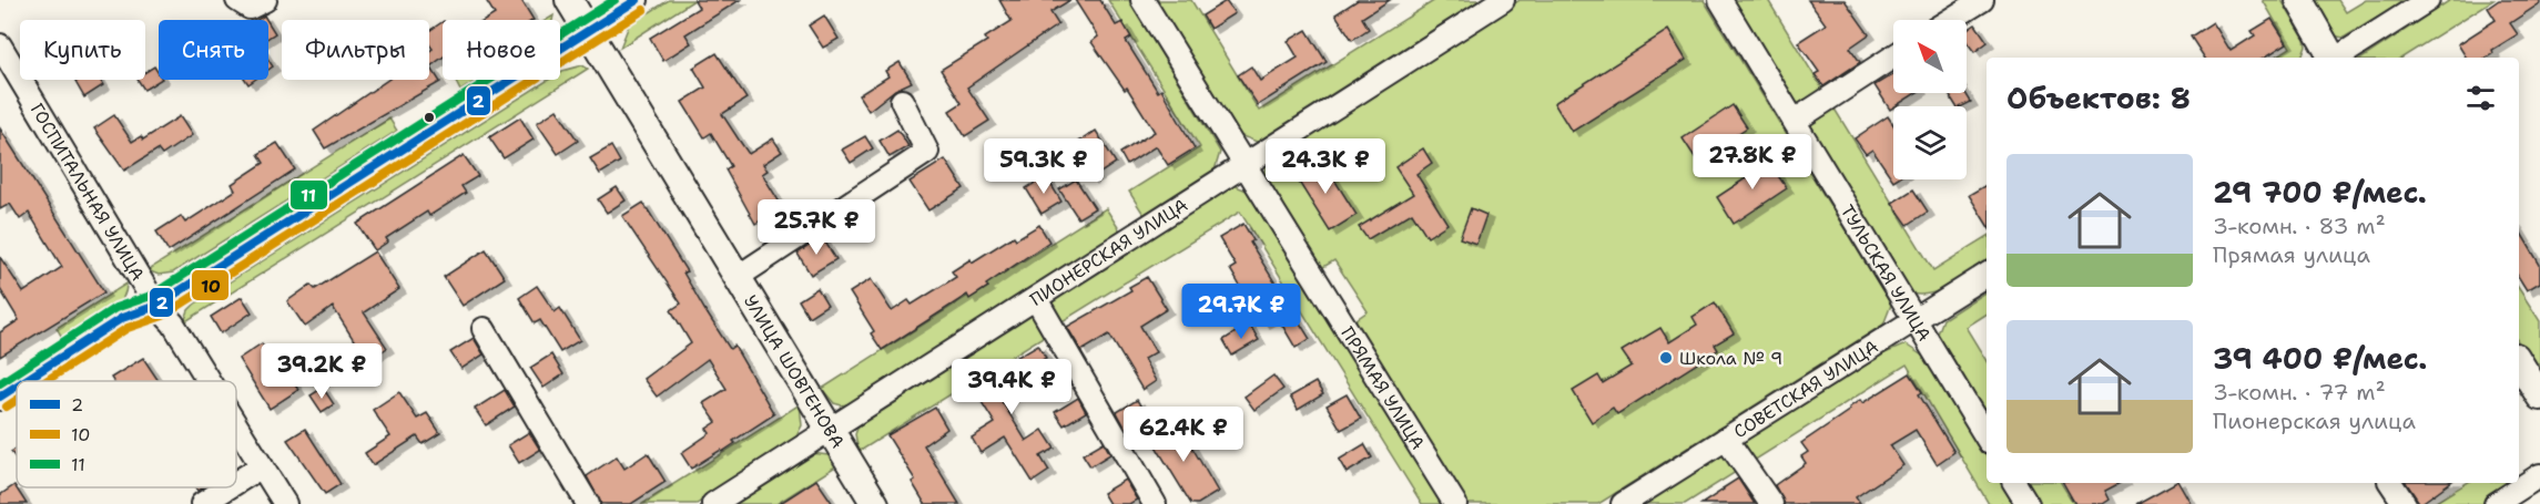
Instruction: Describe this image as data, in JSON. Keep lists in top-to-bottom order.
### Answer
{
  "streets": {
    "main road": ["УЛИЦА ШОВГЕНОВА"],
    "street": [
      "ГОСПИТАЛЬНАЯ УЛИЦА",
      "ПИОНЕРСКАЯ УЛИЦА",
      "ТУЛЬСКАЯ УЛИЦА",
      "ПРЯМАЯ УЛИЦА",
      "СОВЕТСКАЯ УЛИЦА"
    ]
  },
  "crossings": [
    ["ПИОНЕРСКАЯ УЛИЦА", "УЛИЦА ШОВГЕНОВА"],
    ["ПИОНЕРСКАЯ УЛИЦА", "ПРЯМАЯ УЛИЦА"],
    ["ТУЛЬСКАЯ УЛИЦА", "СОВЕТСКАЯ УЛИЦА"]
  ],
  "places": ["Школа № 9"],
  "lines": ["transit line 2", "transit line 11", "transit line 10"],
  "legend": ["2", "10", "11"],
  "north": "top left",
  "page": {
    "chip": [
      "Купить",
      "Снять",
      "Фильтры",
      "Новое"
    ],
    "heading": "Объектов: 8",
    "price": [
      "27.8K ₽",
      "59.3K ₽",
      "24.3K ₽",
      "25.7K ₽",
      "29.7K ₽",
      "39.2K ₽",
      "39.4K ₽",
      "62.4K ₽"
    ],
    "list": [
      {
        "name": "29 700 ₽/мес.",
        "note": "3-комн. · 83 m² · Прямая улица"
      },
      {
        "name": "39 400 ₽/мес.",
        "note": "3-комн. · 77 m² · Пионерская улица"
      }
    ]
  }
}
